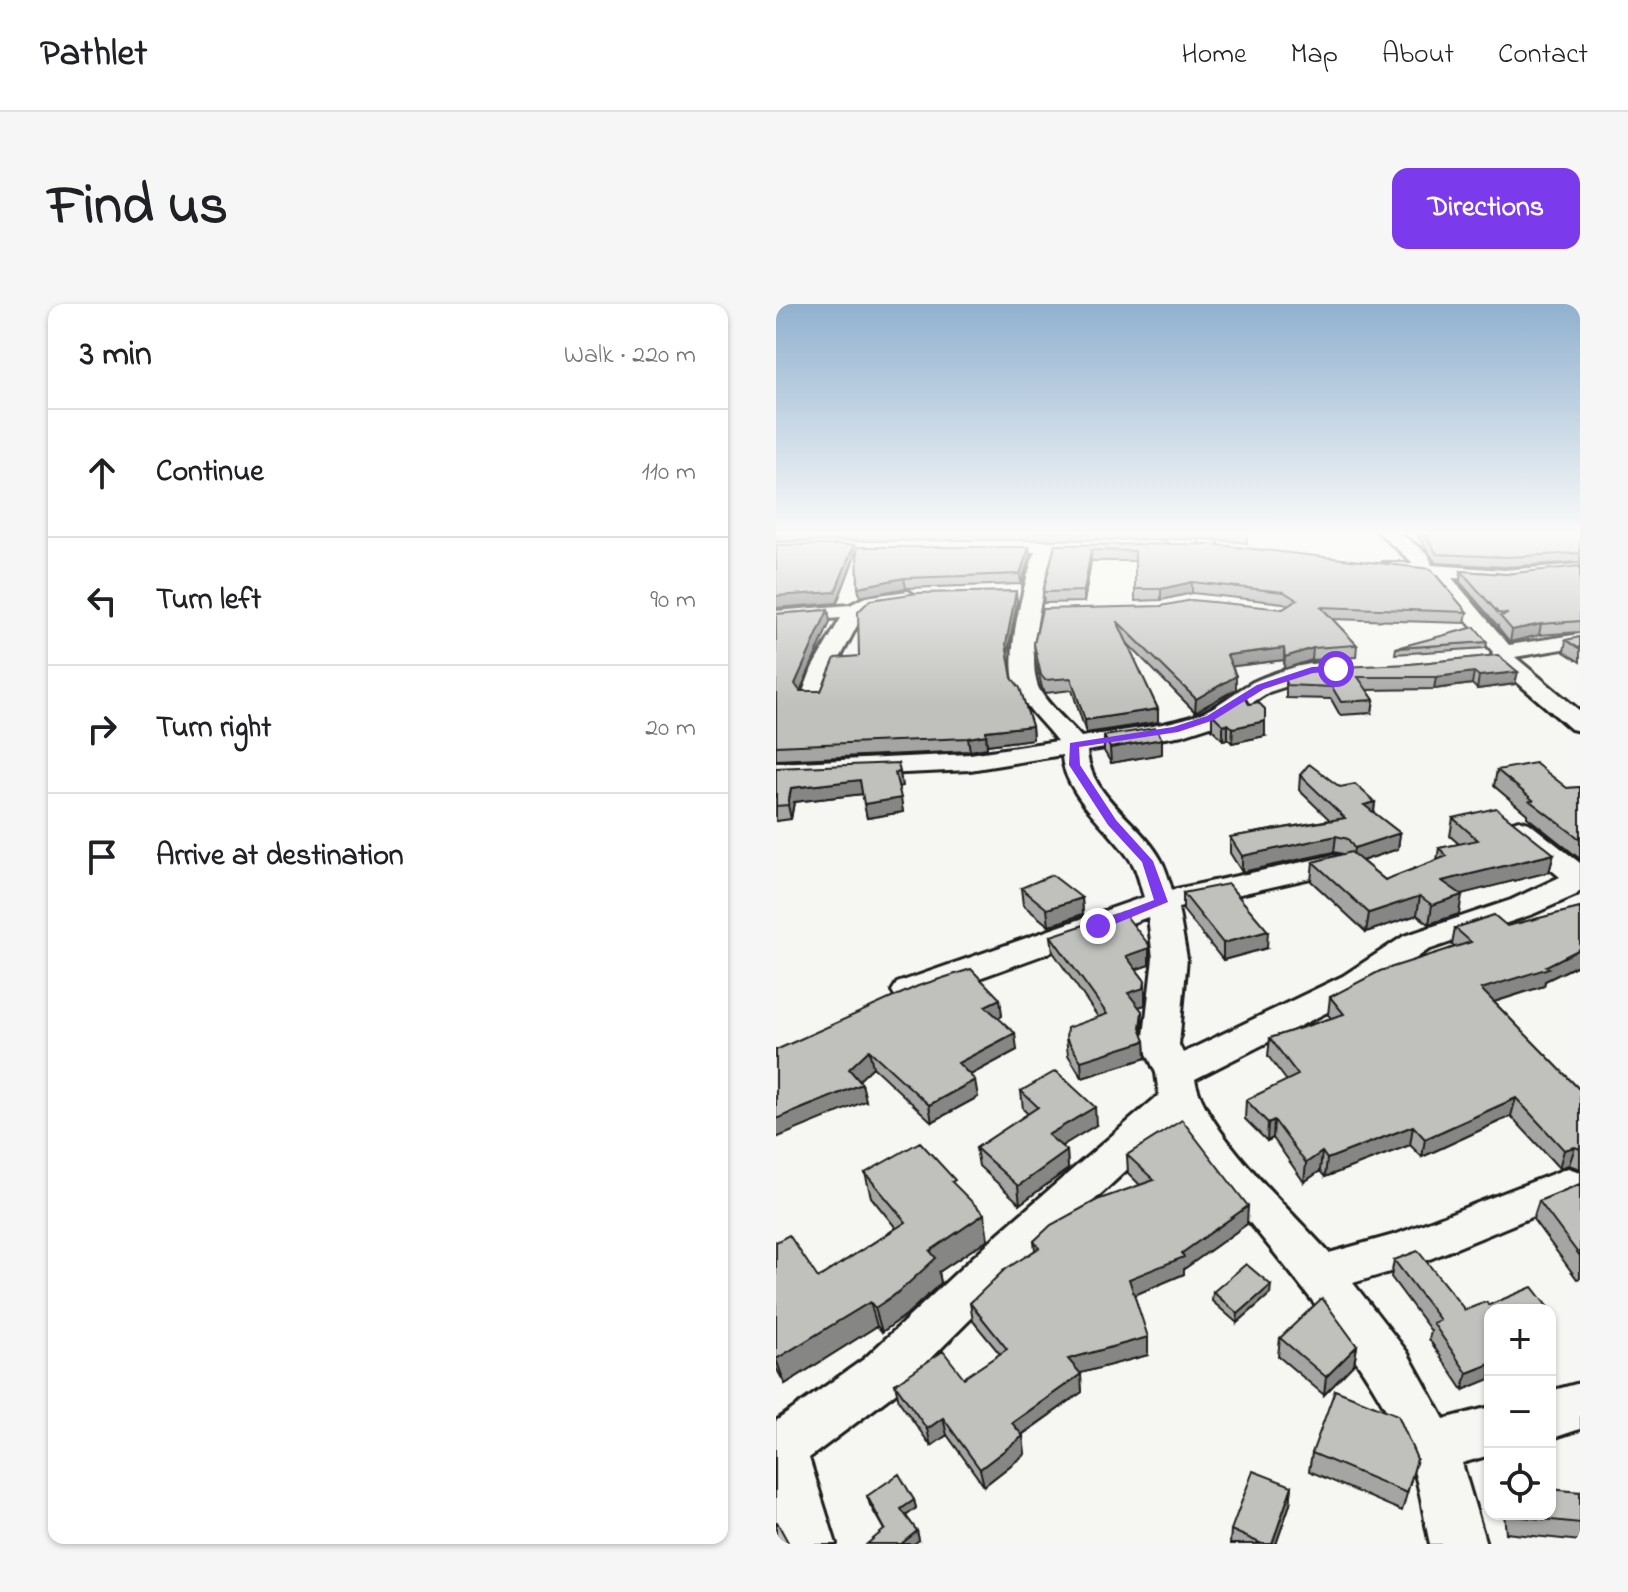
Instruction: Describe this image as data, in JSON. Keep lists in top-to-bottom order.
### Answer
{
  "page": {
    "header": "Pathlet",
    "nav": [
      "Home",
      "Map",
      "About",
      "Contact"
    ],
    "title": "Find us",
    "buttons": "Directions",
    "heading": ["3 min", "Walk · 220 m"],
    "list": [
      ["Continue", "110 m"],
      ["Turn left", "90 m"],
      ["Turn right", "20 m"],
      "Arrive at destination"
    ],
    "map_buttons": ["+", "−"]
  }
}
